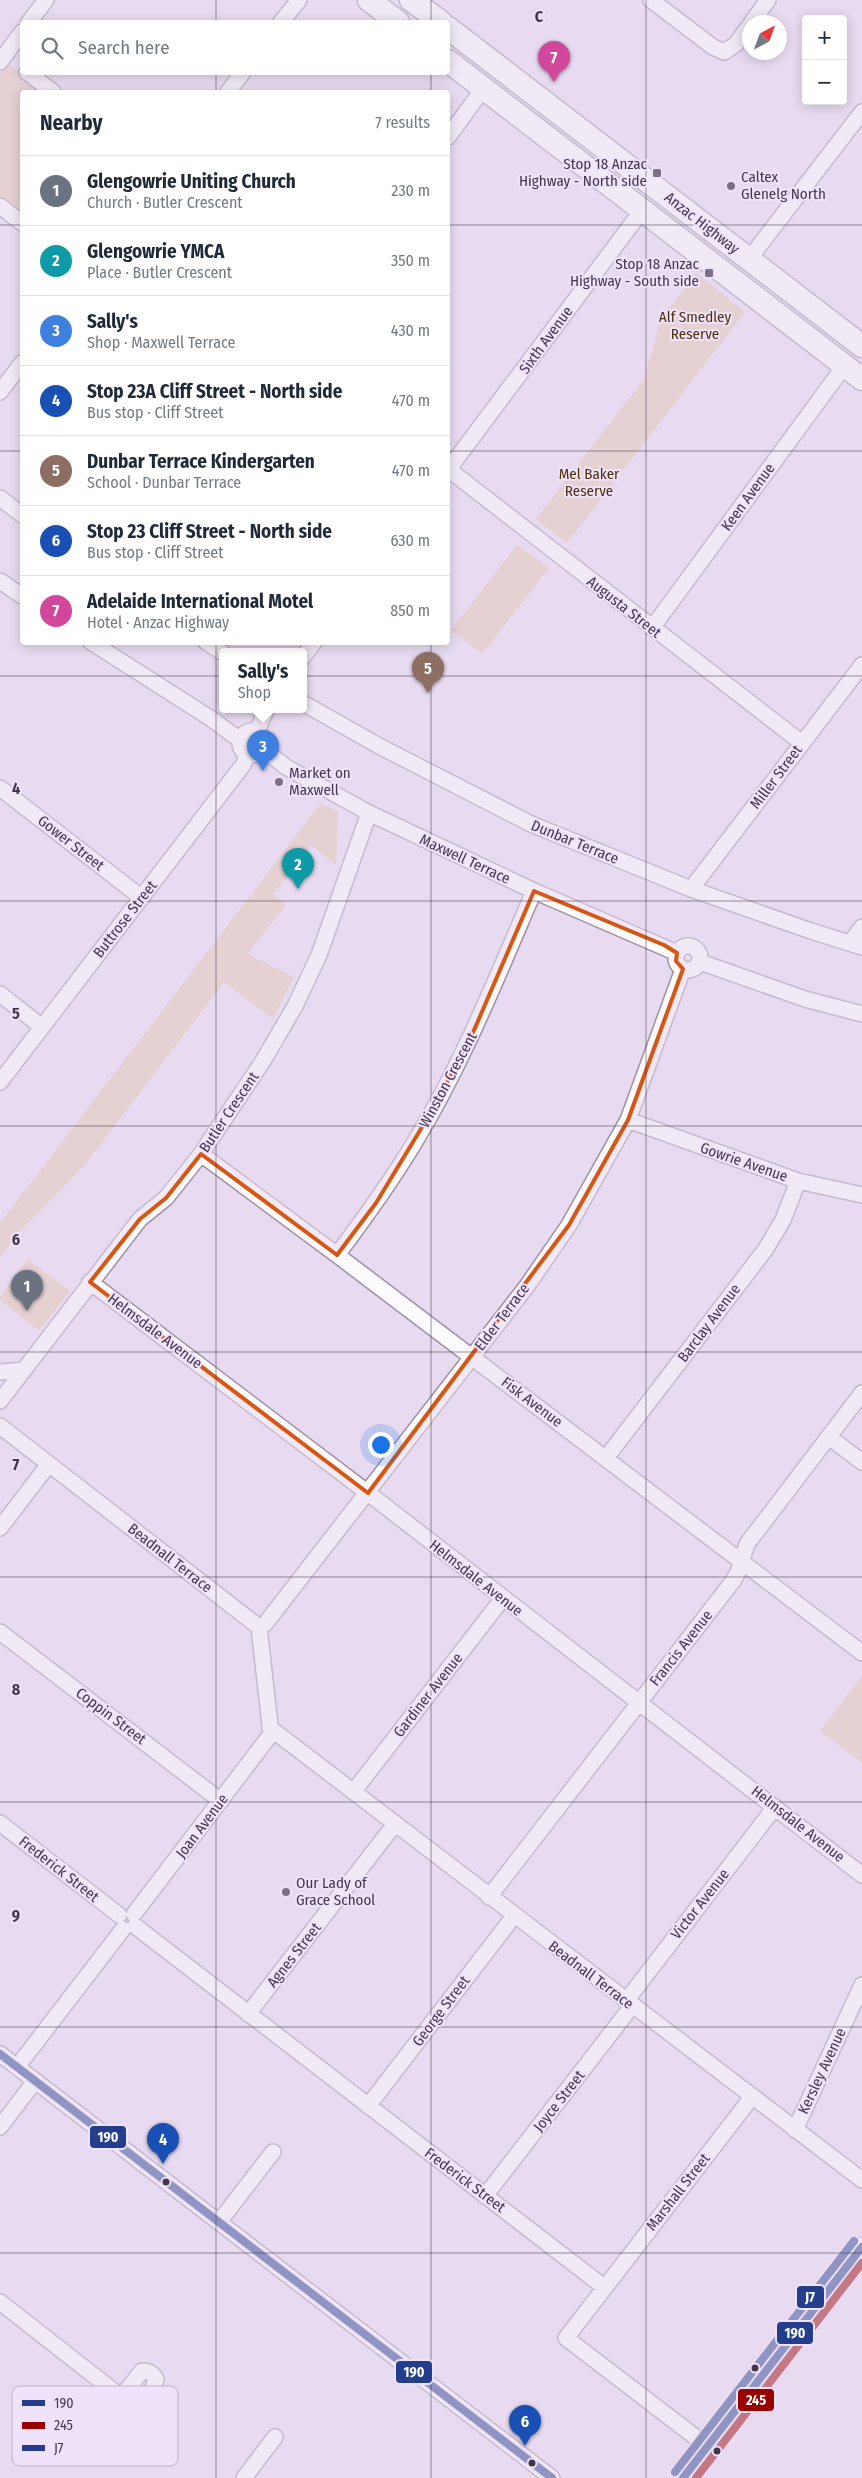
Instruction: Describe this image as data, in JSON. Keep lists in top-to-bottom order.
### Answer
{
  "streets": {
    "highway": ["Anzac Highway"],
    "street": [
      "Sixth Avenue",
      "Keen Avenue",
      "Augusta Street",
      "Miller Street",
      "Dunbar Terrace",
      "Gower Street",
      "Maxwell Terrace",
      "Buttrose Street",
      "Winston Crescent",
      "Butler Crescent",
      "Gowrie Avenue",
      "Elder Terrace",
      "Barclay Avenue",
      "Helmsdale Avenue",
      "Fisk Avenue",
      "Beadnall Terrace",
      "Francis Avenue",
      "Gardiner Avenue",
      "Coppin Street",
      "Joan Avenue",
      "Frederick Street",
      "Victor Avenue",
      "Agnes Street",
      "George Street",
      "Kersley Avenue",
      "Joyce Street",
      "Marshall Street"
    ]
  },
  "crossings": [
    ["Anzac Highway", "Sixth Avenue"],
    ["Anzac Highway", "Keen Avenue"],
    ["Keen Avenue", "Augusta Street"],
    ["Augusta Street", "Miller Street"],
    ["Miller Street", "Dunbar Terrace"],
    ["Gower Street", "Buttrose Street"],
    ["Maxwell Terrace", "Buttrose Street"],
    ["Maxwell Terrace", "Winston Crescent"],
    ["Maxwell Terrace", "Butler Crescent"],
    ["Maxwell Terrace", "Elder Terrace"],
    ["Winston Crescent", "Fisk Avenue"],
    ["Butler Crescent", "Helmsdale Avenue"],
    ["Butler Crescent", "Fisk Avenue"],
    ["Gowrie Avenue", "Elder Terrace"],
    ["Gowrie Avenue", "Barclay Avenue"],
    ["Elder Terrace", "Helmsdale Avenue"],
    ["Elder Terrace", "Fisk Avenue"],
    ["Elder Terrace", "Beadnall Terrace"],
    ["Barclay Avenue", "Fisk Avenue"],
    ["Helmsdale Avenue", "Francis Avenue"],
    ["Helmsdale Avenue", "Gardiner Avenue"],
    ["Helmsdale Avenue", "Victor Avenue"],
    ["Fisk Avenue", "Francis Avenue"],
    ["Beadnall Terrace", "Francis Avenue"],
    ["Beadnall Terrace", "Gardiner Avenue"],
    ["Beadnall Terrace", "Joan Avenue"],
    ["Beadnall Terrace", "Victor Avenue"],
    ["Beadnall Terrace", "Agnes Street"],
    ["Beadnall Terrace", "George Street"],
    ["Beadnall Terrace", "Kersley Avenue"],
    ["Beadnall Terrace", "Joyce Street"],
    ["Beadnall Terrace", "Marshall Street"],
    ["Coppin Street", "Joan Avenue"],
    ["Joan Avenue", "Frederick Street"],
    ["Frederick Street", "Agnes Street"],
    ["Frederick Street", "George Street"],
    ["Frederick Street", "Joyce Street"],
    ["Frederick Street", "Marshall Street"],
    ["Victor Avenue", "Joyce Street"]
  ],
  "parks": ["Alf Smedley Reserve", "Mel Baker Reserve"],
  "places": {
    "transit": ["Stop 18 Anzac Highway - North side", "Stop 18 Anzac Highway - South side"],
    "other": ["Caltex Glenelg North", "Market on Maxwell", "Our Lady of Grace School"]
  },
  "lines": ["transit line 190", "transit line J7", "transit line 245"],
  "legend": ["190", "245", "J7"],
  "north": "top right",
  "page": {
    "map_buttons": ["+", "−"],
    "search": "Search here",
    "pins": [
      "7",
      "5",
      "3",
      "2",
      "1",
      "4",
      "6"
    ],
    "heading": ["Nearby", "7 results"],
    "list": [
      {
        "mark": "1",
        "name": "Glengowrie Uniting Church",
        "note": "Church · Butler Crescent",
        "value": "230 m"
      },
      {
        "mark": "2",
        "name": "Glengowrie YMCA",
        "note": "Place · Butler Crescent",
        "value": "350 m"
      },
      {
        "mark": "3",
        "name": "Sally's",
        "note": "Shop · Maxwell Terrace",
        "value": "430 m"
      },
      {
        "mark": "4",
        "name": "Stop 23A Cliff Street - North side",
        "note": "Bus stop · Cliff Street",
        "value": "470 m"
      },
      {
        "mark": "5",
        "name": "Dunbar Terrace Kindergarten",
        "note": "School · Dunbar Terrace",
        "value": "470 m"
      },
      {
        "mark": "6",
        "name": "Stop 23 Cliff Street - North side",
        "note": "Bus stop · Cliff Street",
        "value": "630 m"
      },
      {
        "mark": "7",
        "name": "Adelaide International Motel",
        "note": "Hotel · Anzac Highway",
        "value": "850 m"
      }
    ],
    "popup": ["Sally's", "Shop"]
  },
  "grid": {
    "columns": ["C"],
    "rows": [
      "4",
      "5",
      "6",
      "7",
      "8",
      "9"
    ]
  }
}
